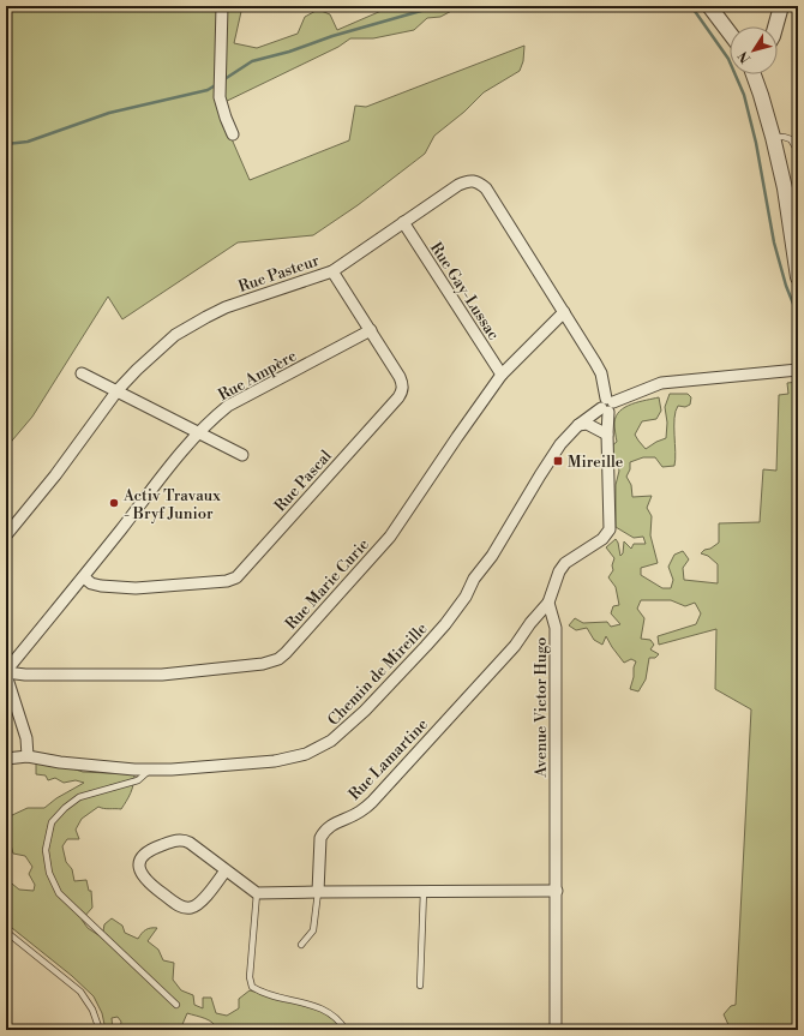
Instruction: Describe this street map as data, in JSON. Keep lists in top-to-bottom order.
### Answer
{
  "streets": {
    "street": [
      "Rue Pasteur",
      "Rue Gay-Lussac",
      "Rue Ampère",
      "Rue Pascal",
      "Rue Marie Curie",
      "Chemin de Mireille",
      "Avenue Victor Hugo",
      "Rue Lamartine"
    ]
  },
  "crossings": [
    ["Rue Pasteur", "Rue Gay-Lussac"],
    ["Rue Pasteur", "Rue Pascal"],
    ["Rue Pasteur", "Rue Marie Curie"],
    ["Rue Gay-Lussac", "Rue Marie Curie"],
    ["Rue Ampère", "Rue Pascal"],
    ["Avenue Victor Hugo", "Rue Lamartine"]
  ],
  "places": {
    "transit": ["Mireille"],
    "other": ["Activ Travaux - Bryf Junior"]
  },
  "north": "bottom left"
}
